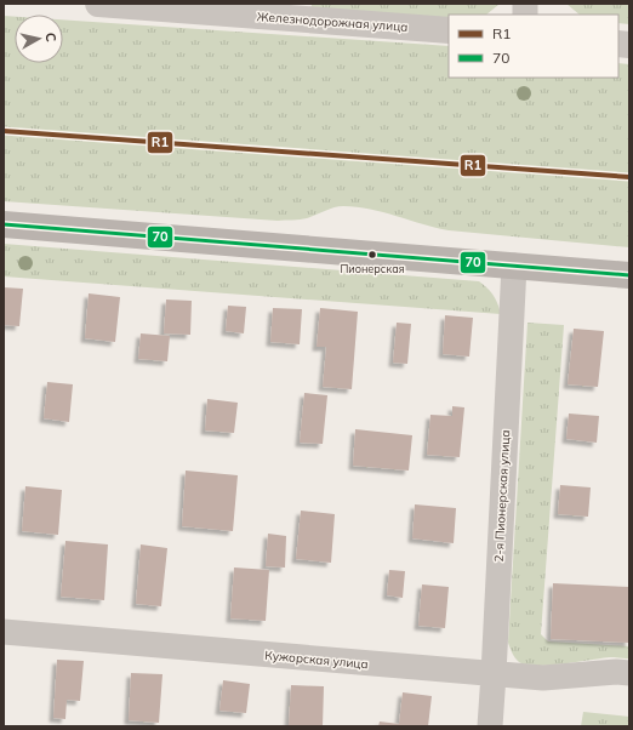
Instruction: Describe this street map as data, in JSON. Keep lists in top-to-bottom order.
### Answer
{
  "streets": {
    "street": ["Железнодорожная улица", "2-я Пионерская улица", "Кужорская улица"]
  },
  "crossings": [
    ["2-я Пионерская улица", "Кужорская улица"]
  ],
  "places": ["Пионерская"],
  "lines": ["transit line R1", "transit line 70"],
  "legend": ["R1", "70"],
  "north": "right"
}
